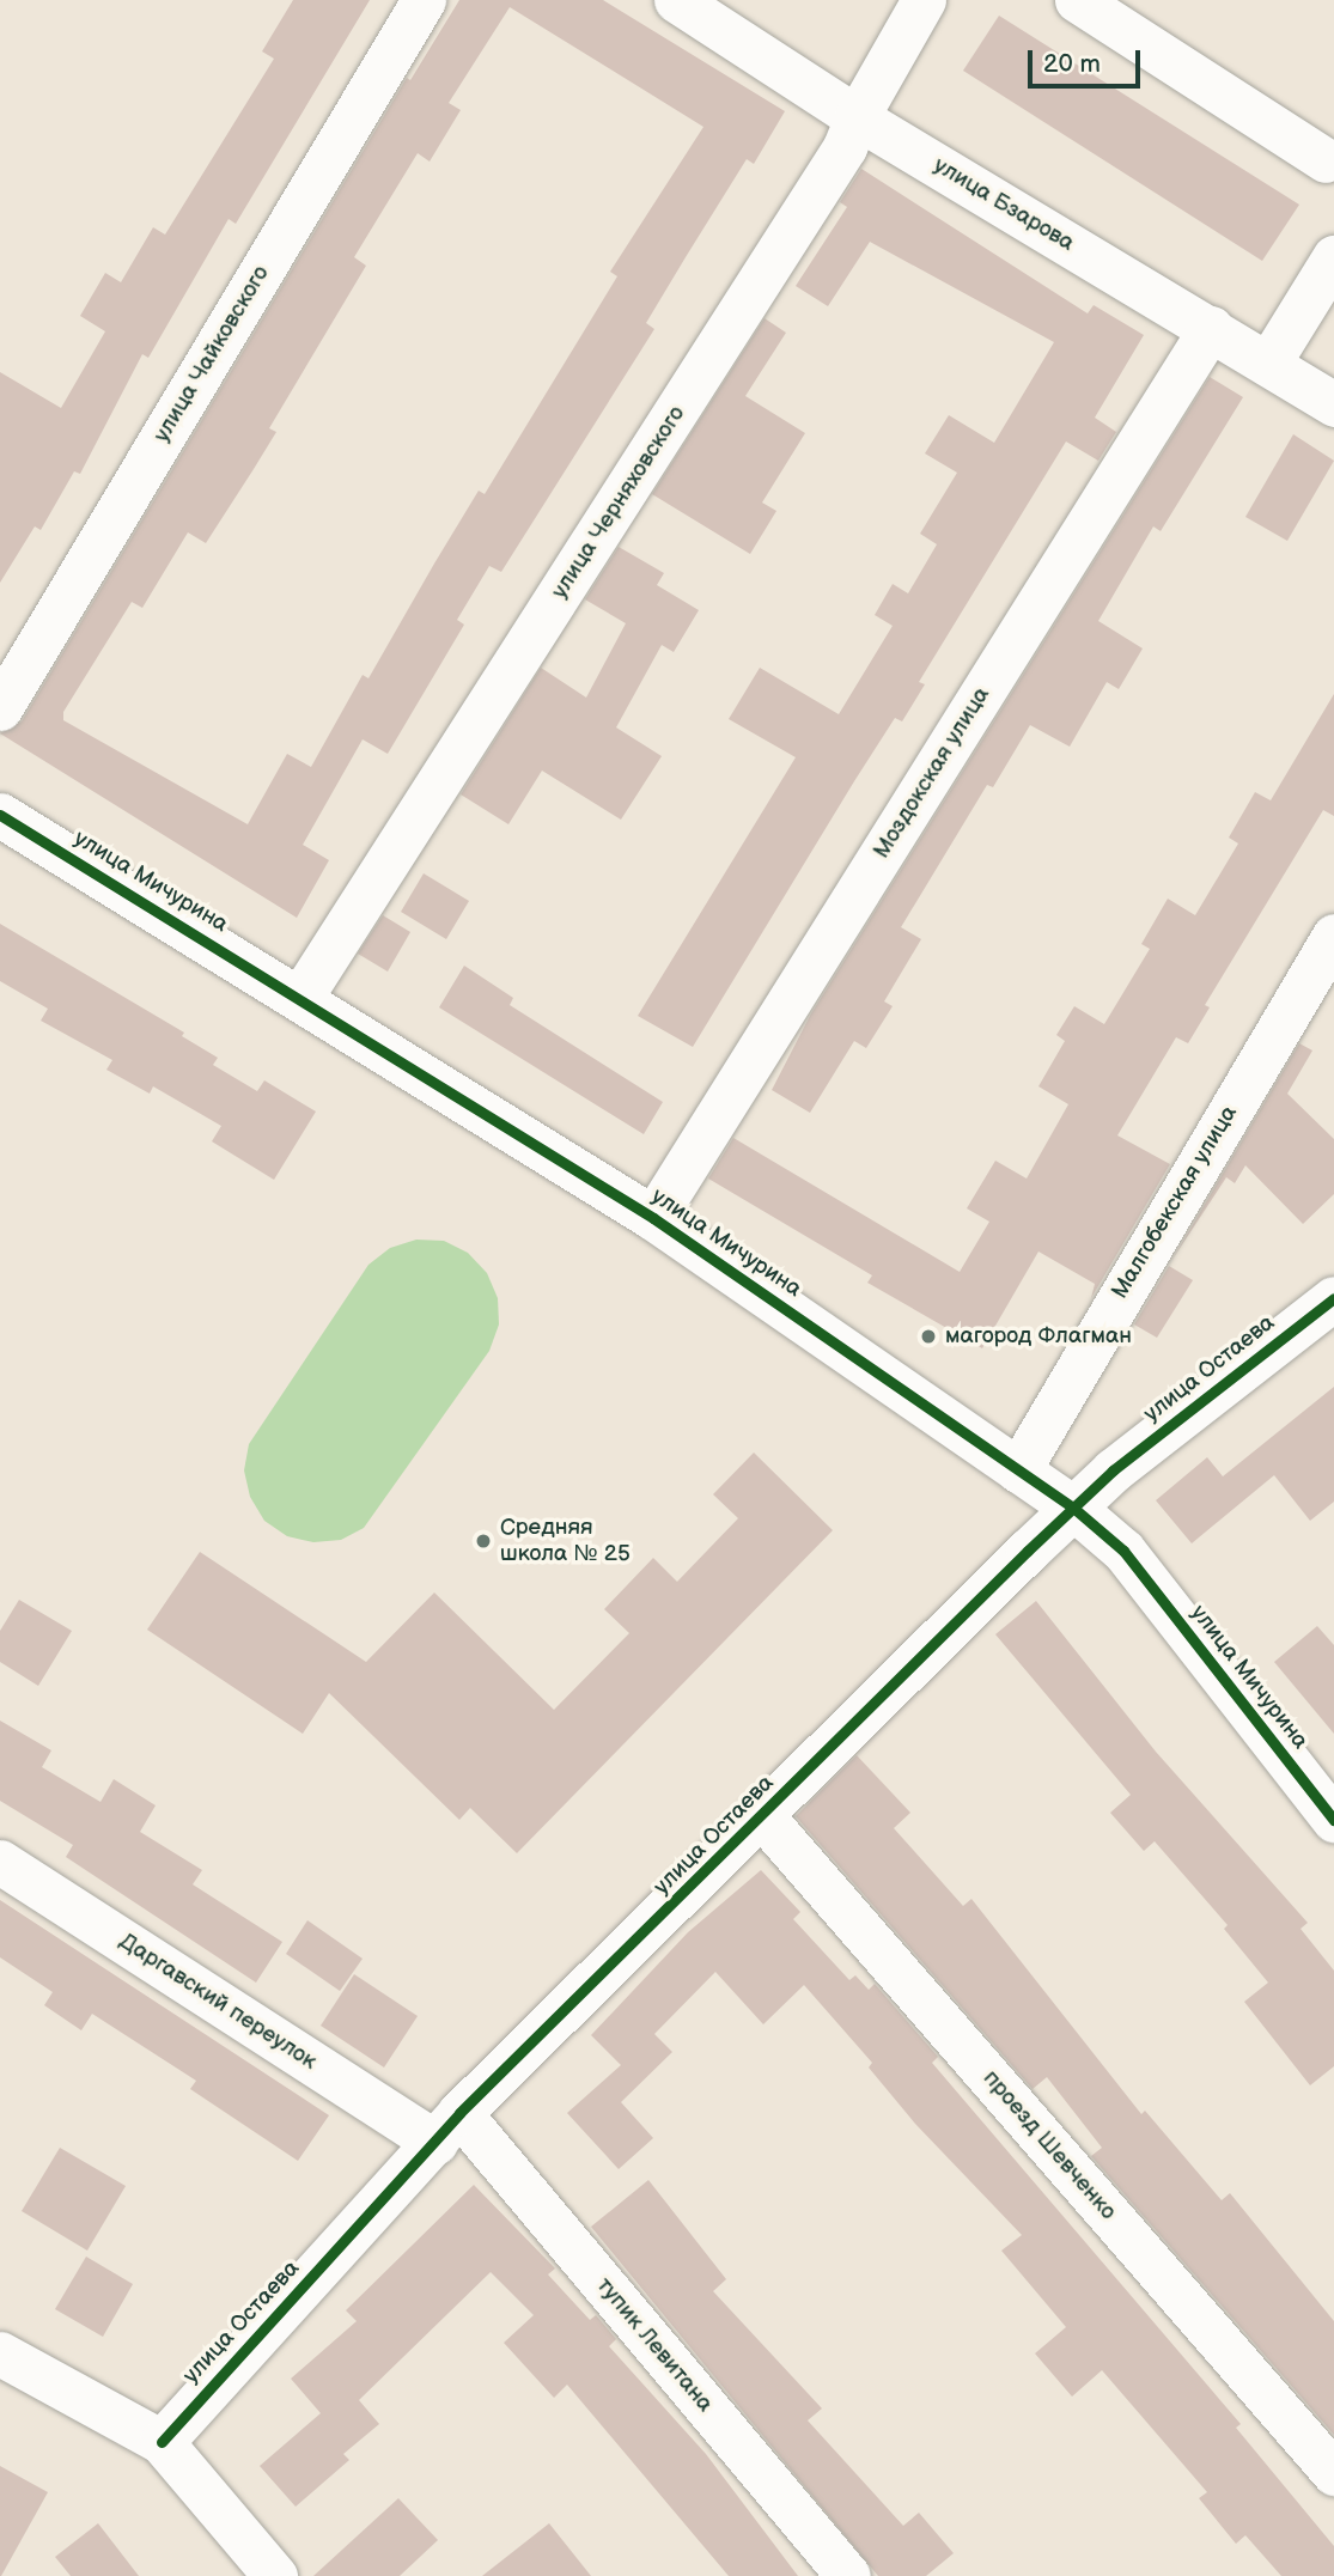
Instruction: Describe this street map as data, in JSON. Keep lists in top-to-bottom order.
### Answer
{
  "streets": {
    "street": [
      "улица Бзарова",
      "улица Чайковского",
      "улица Черняховского",
      "Моздокская улица",
      "улица Мичурина",
      "Малгобекская улица",
      "улица Остаева",
      "Даргавский переулок",
      "проезд Шевченко",
      "тупик Левитана"
    ]
  },
  "crossings": [
    ["улица Бзарова", "улица Черняховского"],
    ["улица Бзарова", "Моздокская улица"],
    ["улица Черняховского", "улица Мичурина"],
    ["Моздокская улица", "улица Мичурина"],
    ["улица Мичурина", "Малгобекская улица"],
    ["улица Мичурина", "улица Остаева"],
    ["улица Остаева", "Даргавский переулок"],
    ["улица Остаева", "проезд Шевченко"],
    ["улица Остаева", "тупик Левитана"],
    ["Даргавский переулок", "тупик Левитана"]
  ],
  "places": ["магород Флагман", "Средняя школа № 25"],
  "scale_bar": "20 m"
}
